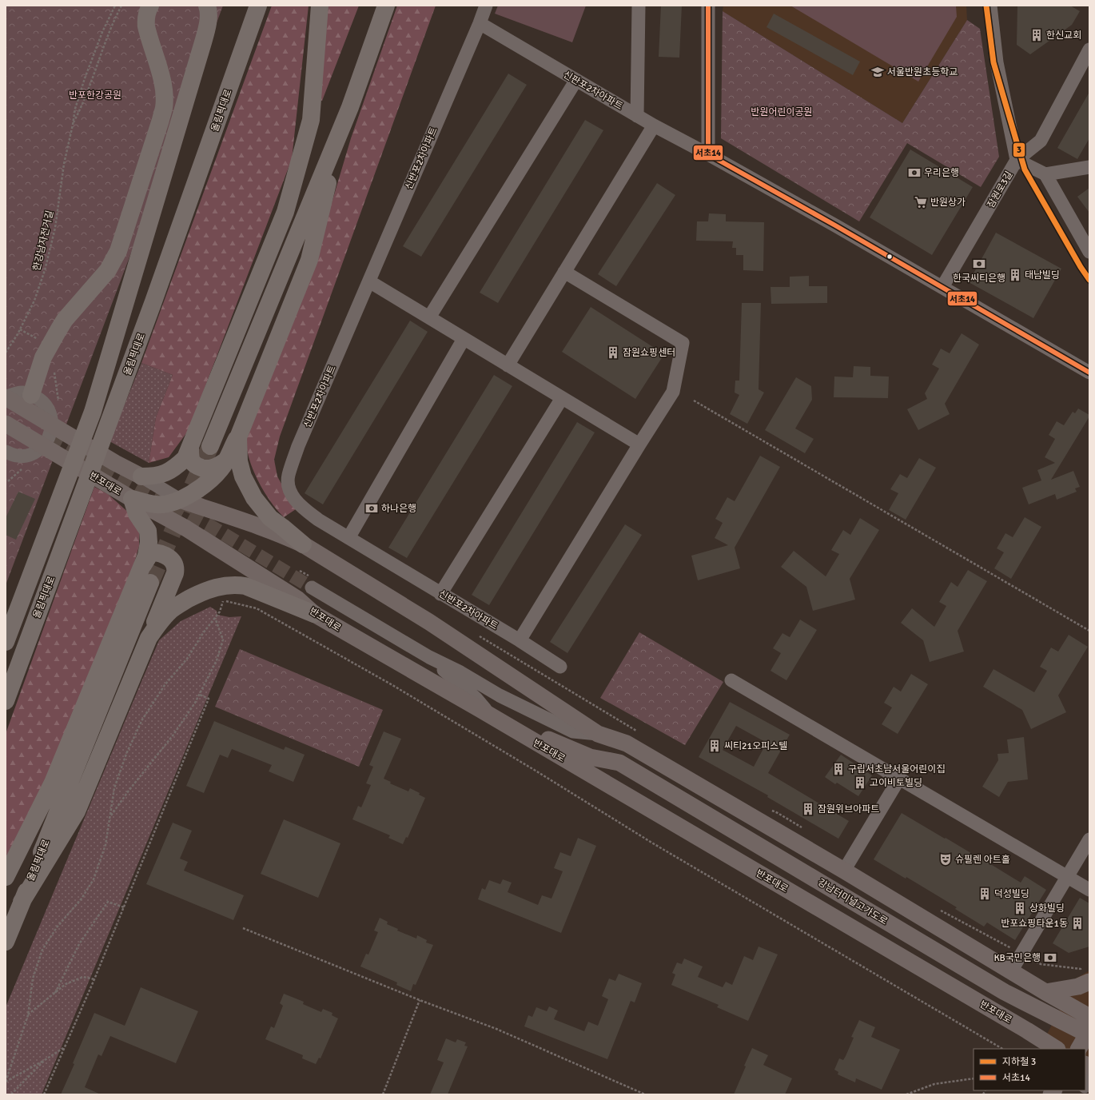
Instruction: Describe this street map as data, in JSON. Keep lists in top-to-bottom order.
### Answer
{
  "streets": {
    "highway": ["올림픽대로"],
    "main road": ["반포대로", "강남터미널고가도로"],
    "street": ["신판포2차아파트", "신반포2차아파트", "잠원로3길"],
    "path": ["한강남자전거길"]
  },
  "crossings": [
    ["신판포2차아파트", "신반포2차아파트"],
    ["신판포2차아파트", "잠원로3길"]
  ],
  "parks": ["반포한강공원", "반원어린이공원"],
  "places": {
    "building": [
      "한신교회",
      "태남빌딩",
      "잠원쇼핑센터",
      "씨티21오피스텔",
      "구립서초남서울어린이집",
      "고이비토빌딩",
      "잠원위브아파트",
      "덕성빌딩",
      "상화빌딩",
      "반포쇼핑타운1동"
    ],
    "school or university": ["서울반원초등학교"],
    "bank": [
      "우리은행",
      "한국씨티은행",
      "하나은행",
      "KB국민은행"
    ],
    "supermarket": ["반원상가"],
    "theatre": ["슈필렌 아트홀"]
  },
  "lines": ["metro line 3", "transit line 서초14"],
  "legend": ["지하철 3", "서초14"]
}
